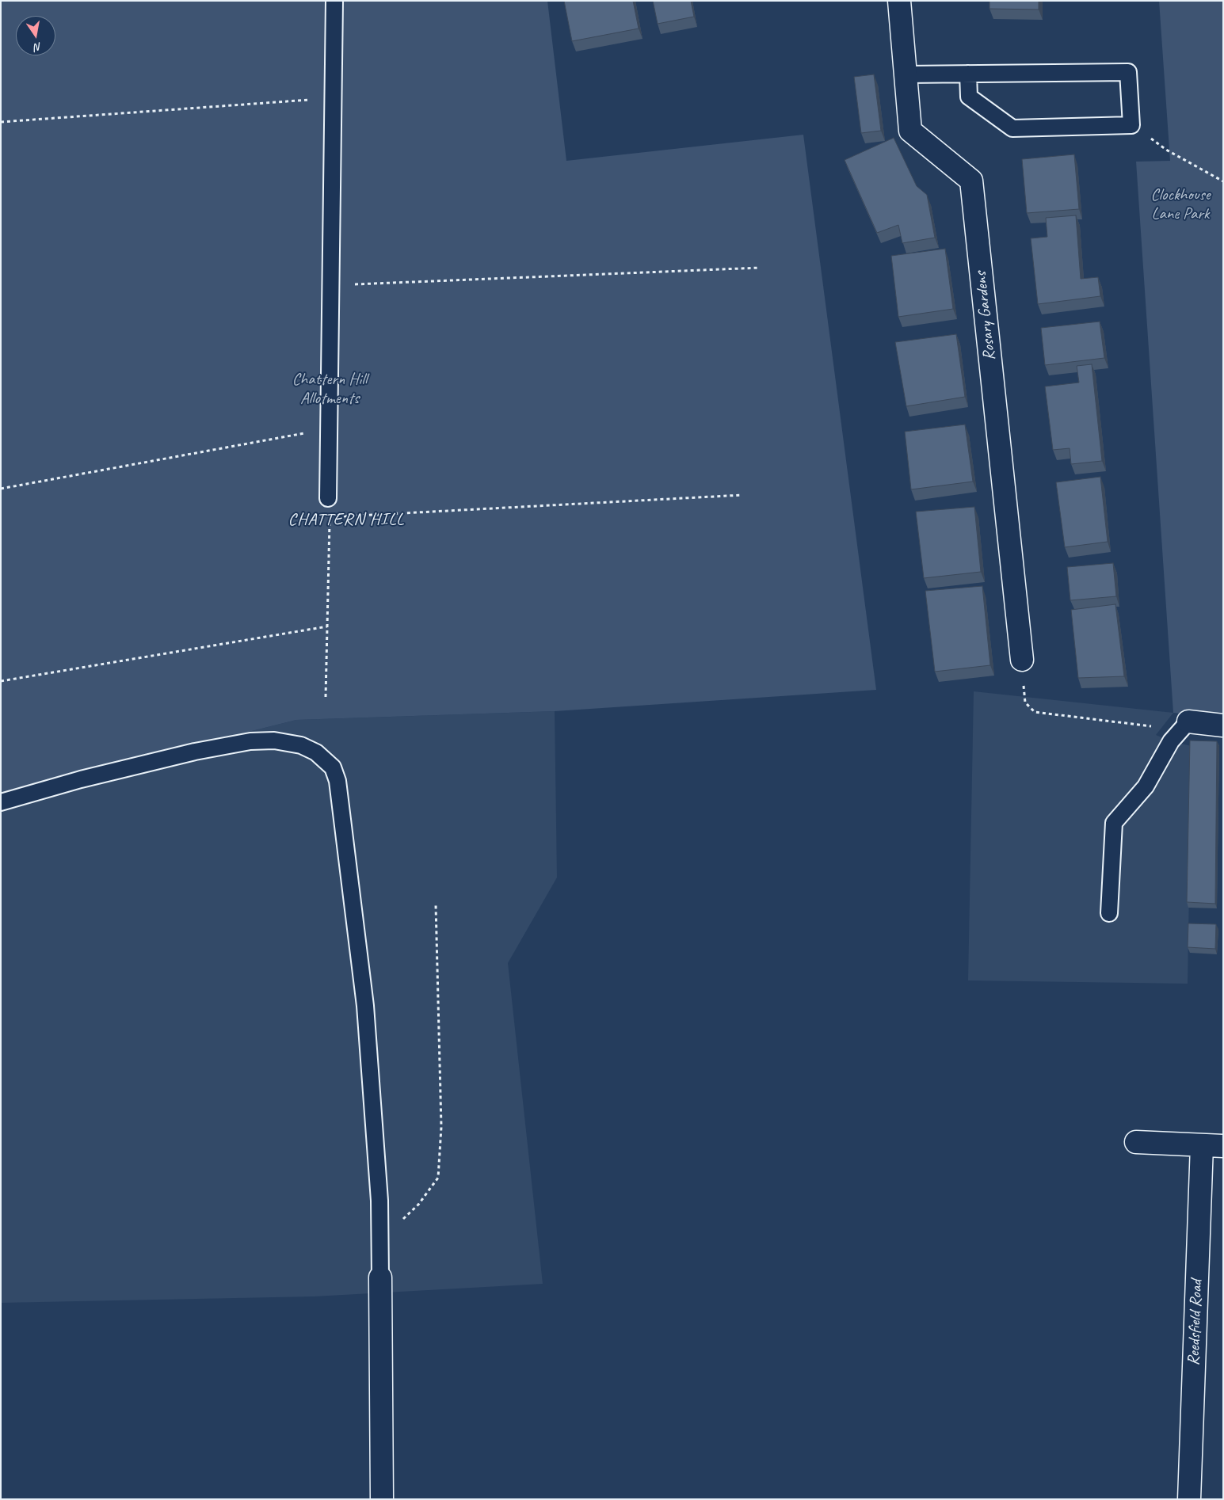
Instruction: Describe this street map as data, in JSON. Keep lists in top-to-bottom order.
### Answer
{
  "streets": {
    "street": ["Rosary Gardens", "Reedsfield Road"]
  },
  "districts": ["CHATTERN HILL"],
  "parks": ["Clockhouse Lane Park", "Chattern Hill Allotments"],
  "north": "bottom"
}
